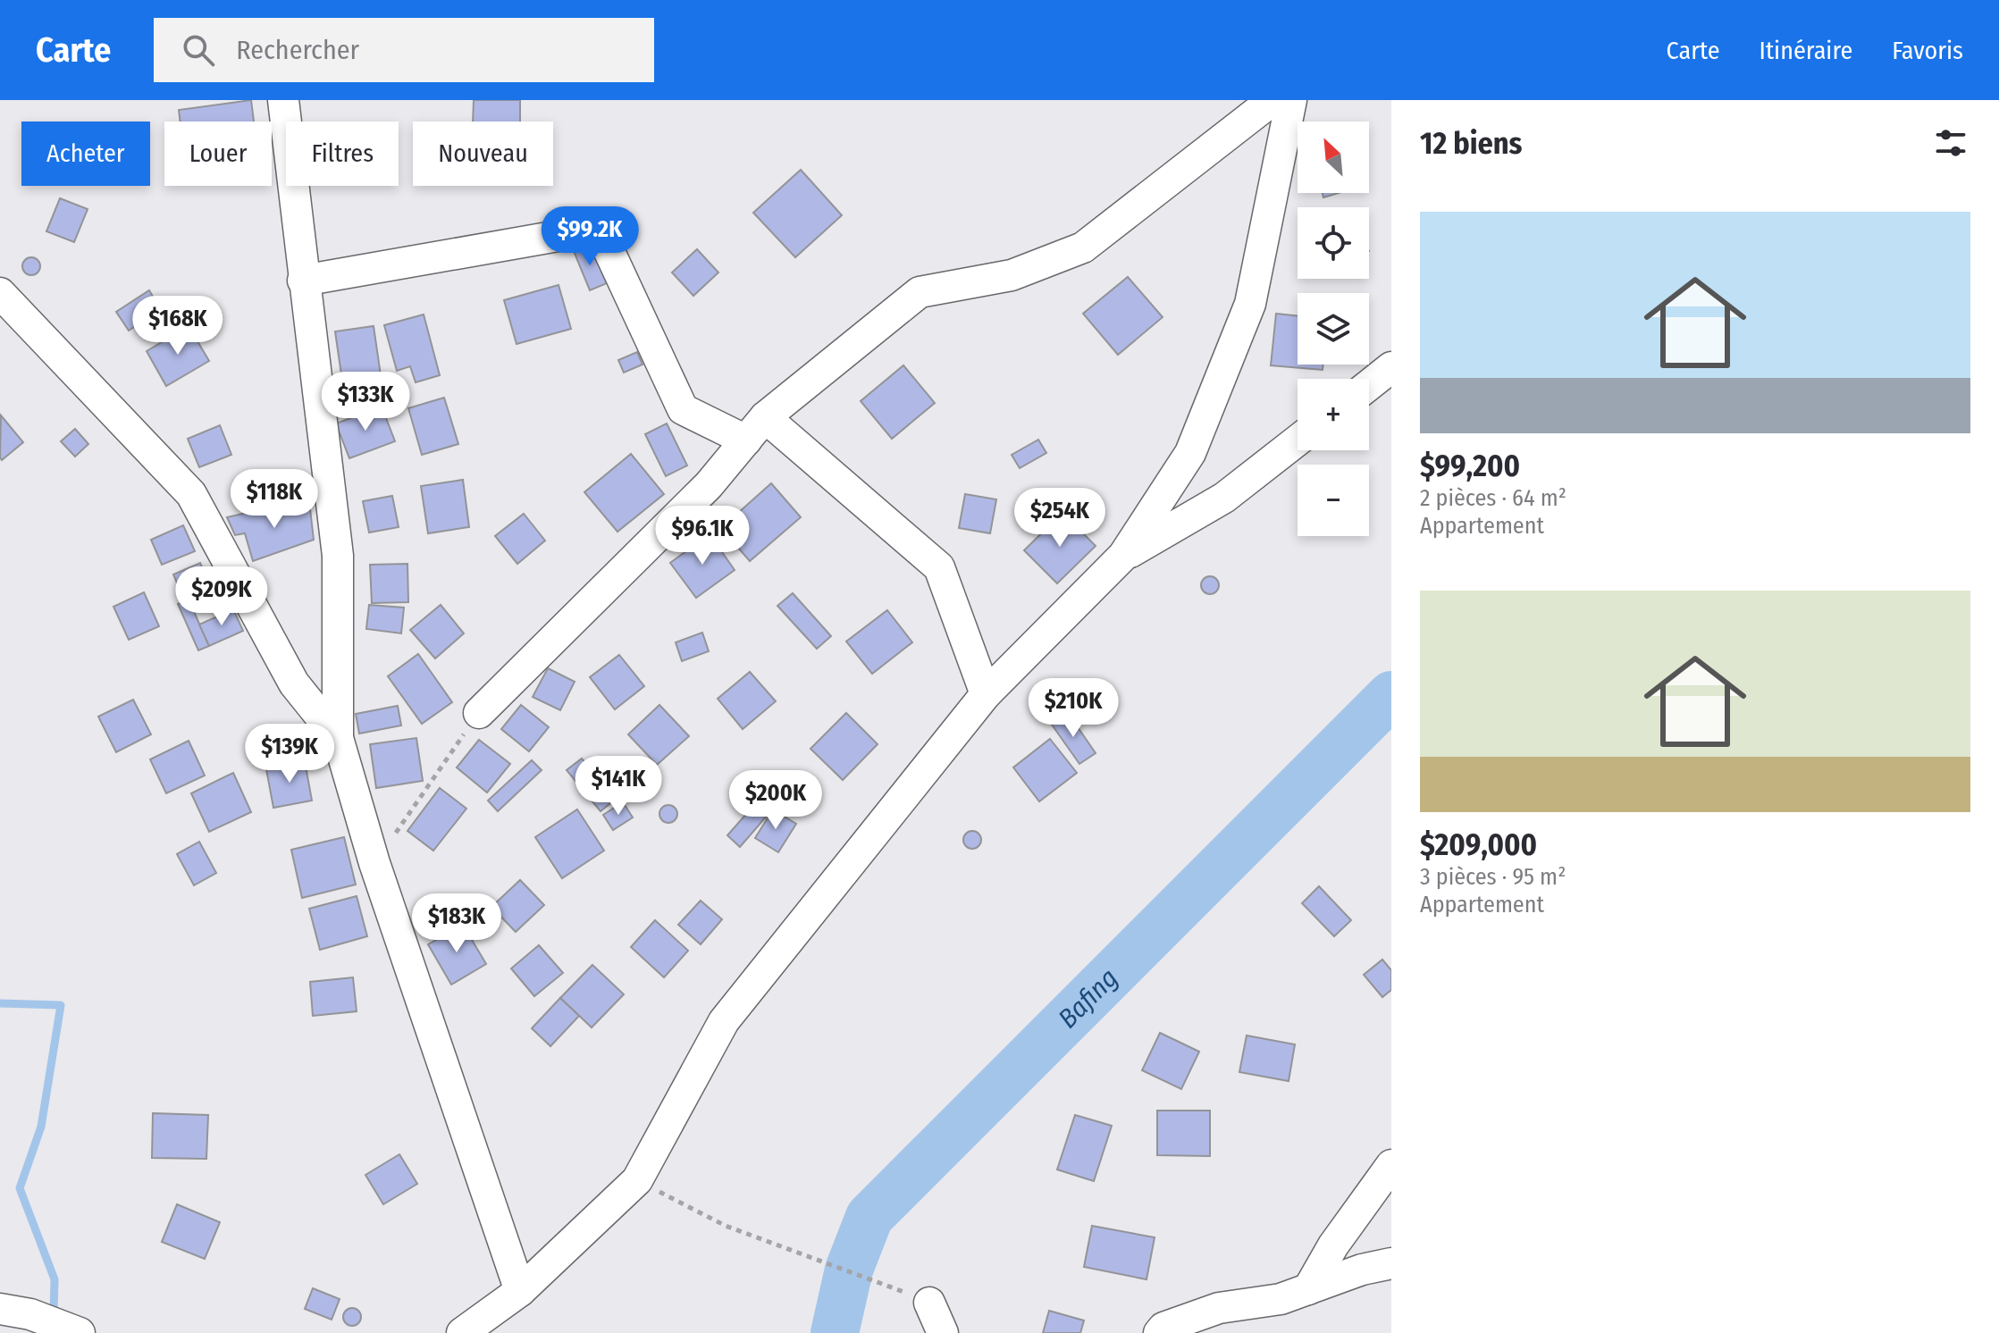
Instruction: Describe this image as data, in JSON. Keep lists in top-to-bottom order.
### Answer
{
  "water": ["Bafing"],
  "north": "top left",
  "page": {
    "header": "Carte",
    "search": "Rechercher",
    "nav": ["Carte", "Itinéraire", "Favoris"],
    "heading": "12 biens",
    "map_buttons": ["+", "−"],
    "chip": [
      "Acheter",
      "Louer",
      "Filtres",
      "Nouveau"
    ],
    "list": [
      {
        "name": "$99,200",
        "note": "2 pièces · 64 m² · Appartement"
      },
      {
        "name": "$209,000",
        "note": "3 pièces · 95 m² · Appartement"
      }
    ],
    "price": [
      "$99.2K",
      "$168K",
      "$133K",
      "$118K",
      "$254K",
      "$96.1K",
      "$209K",
      "$210K",
      "$139K",
      "$141K",
      "$200K",
      "$183K"
    ]
  }
}
